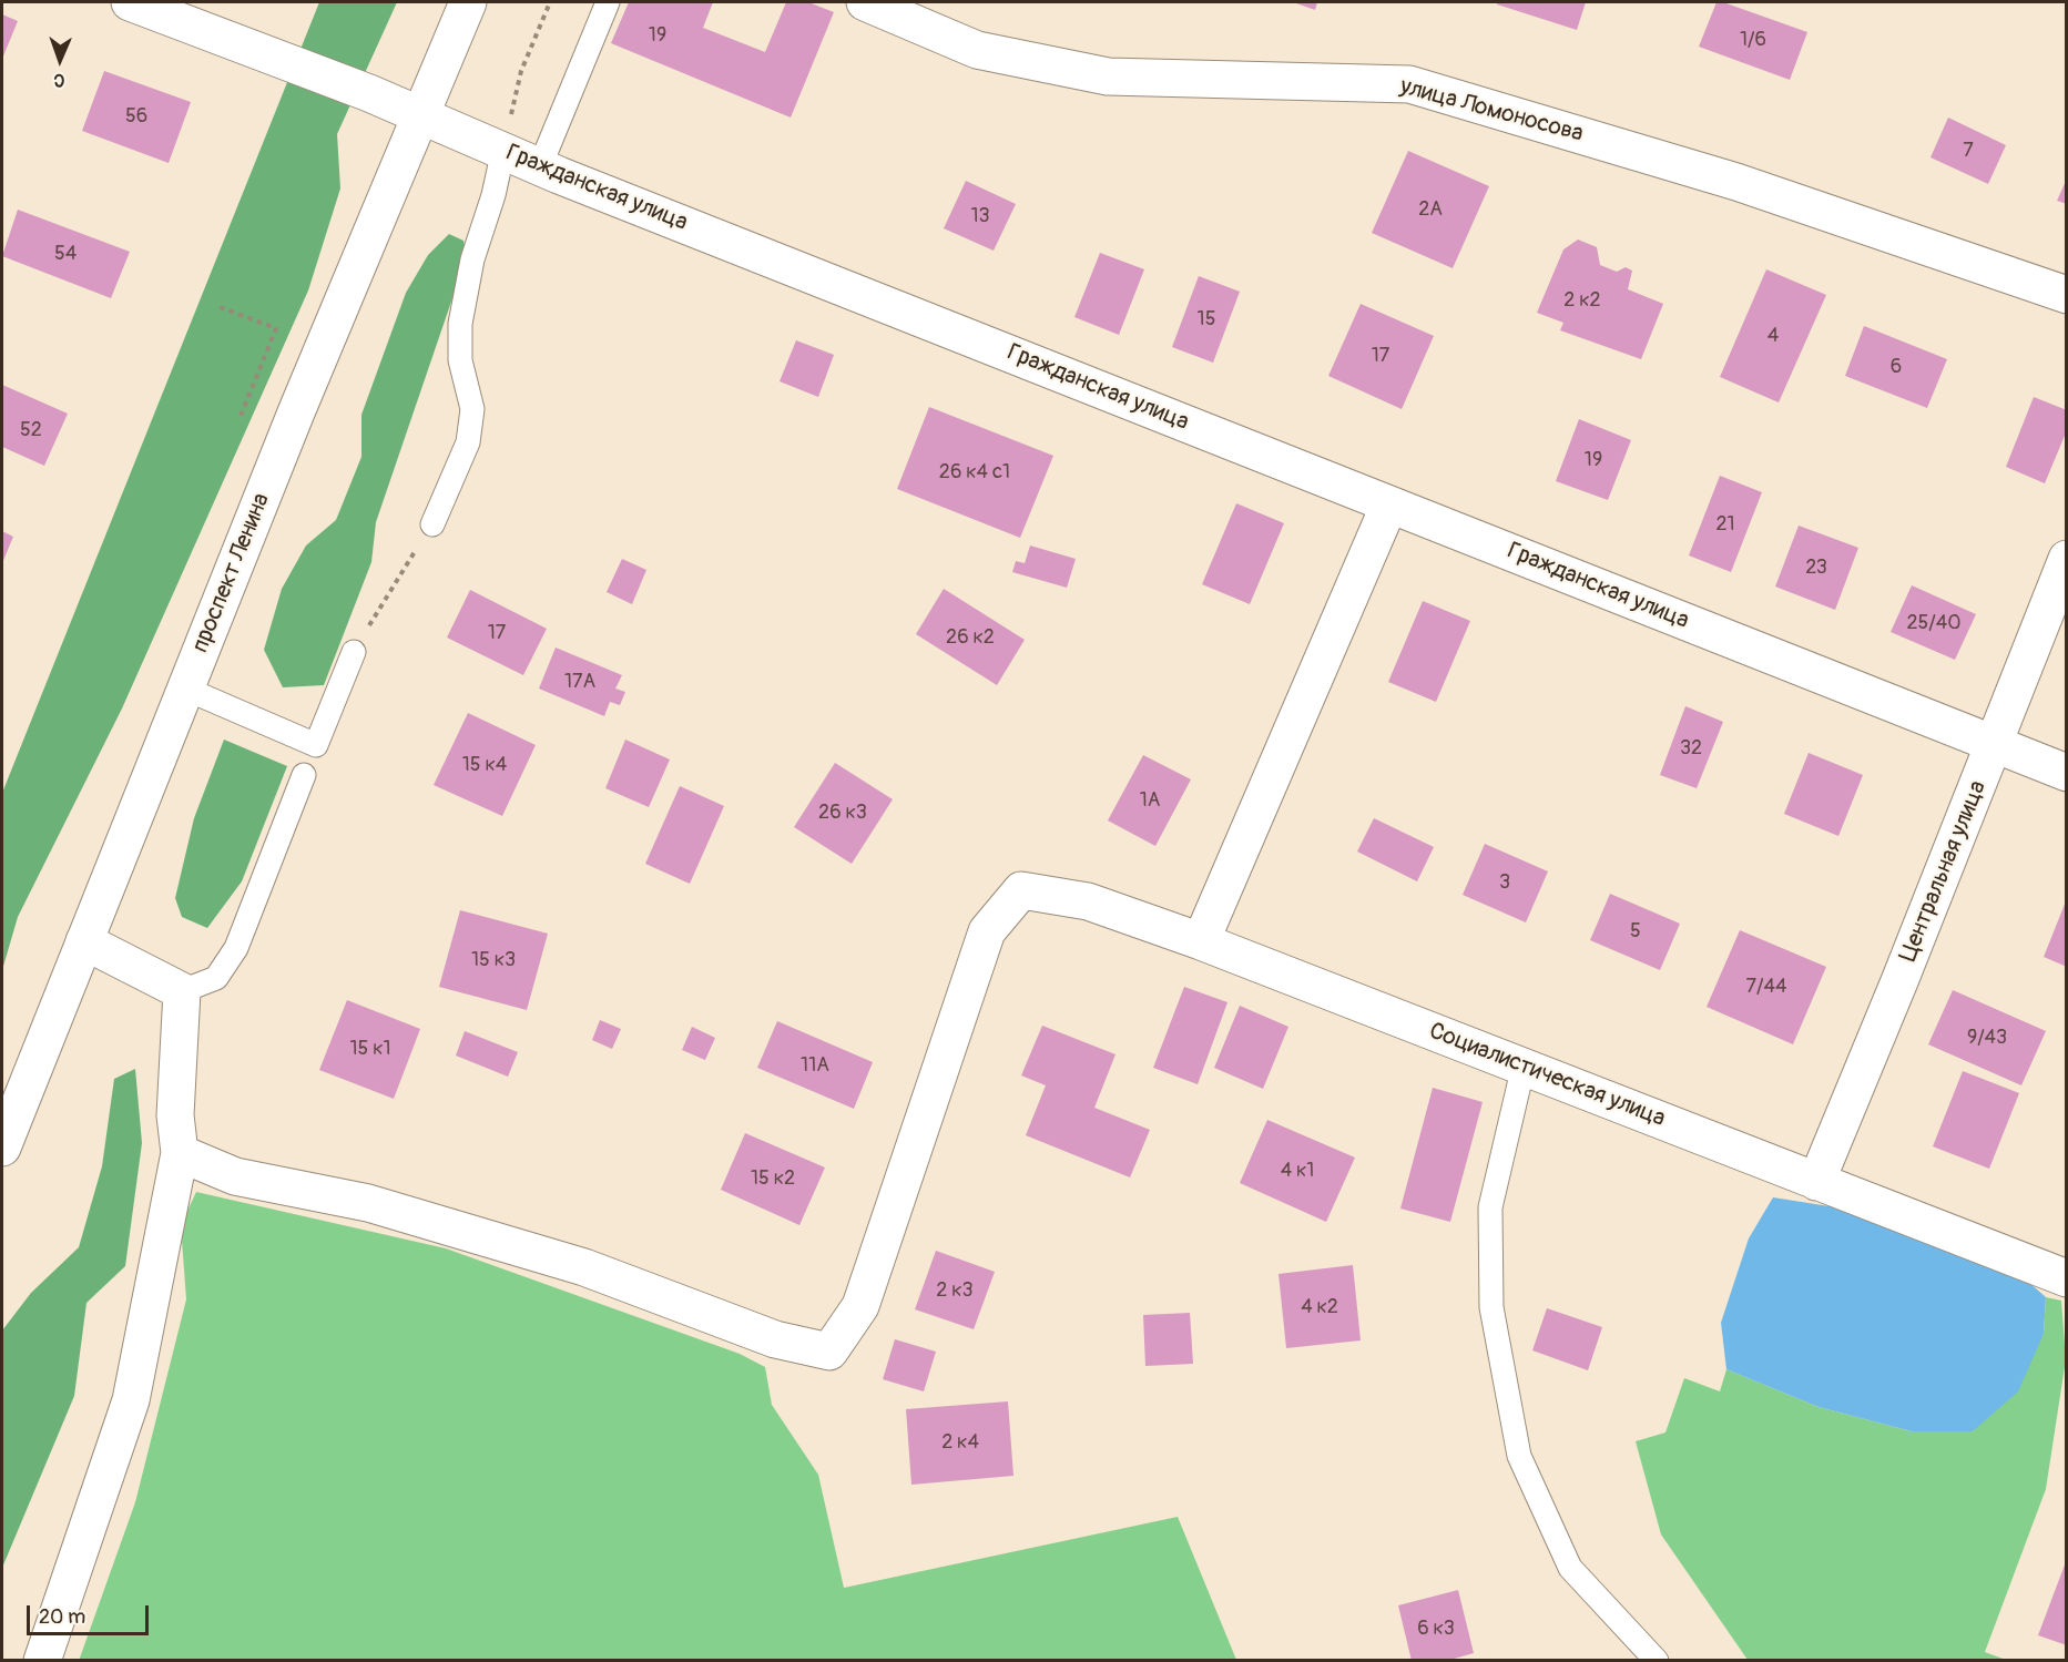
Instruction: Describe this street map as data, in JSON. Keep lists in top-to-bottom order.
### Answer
{
  "streets": {
    "street": [
      "улица Ломоносова",
      "Гражданская улица",
      "проспект Ленина",
      "Центральная улица",
      "Социалистическая улица"
    ]
  },
  "crossings": [
    ["Гражданская улица", "проспект Ленина"],
    ["Гражданская улица", "Центральная улица"],
    ["Центральная улица", "Социалистическая улица"]
  ],
  "house_numbers": [
    "19",
    "1/6",
    "56",
    "7",
    "2А",
    "13",
    "54",
    "2 к2",
    "15",
    "4",
    "17",
    "6",
    "52",
    "19",
    "26 к4 с1",
    "21",
    "23",
    "25/40",
    "17",
    "26 к2",
    "17А",
    "32",
    "15 к4",
    "1А",
    "26 к3",
    "3",
    "5",
    "15 к3",
    "7/44",
    "9/43",
    "15 к1",
    "11А",
    "4 к1",
    "15 к2",
    "2 к3",
    "4 к2",
    "2 к4",
    "6 к3"
  ],
  "scale_bar": "20 m",
  "north": "bottom"
}
